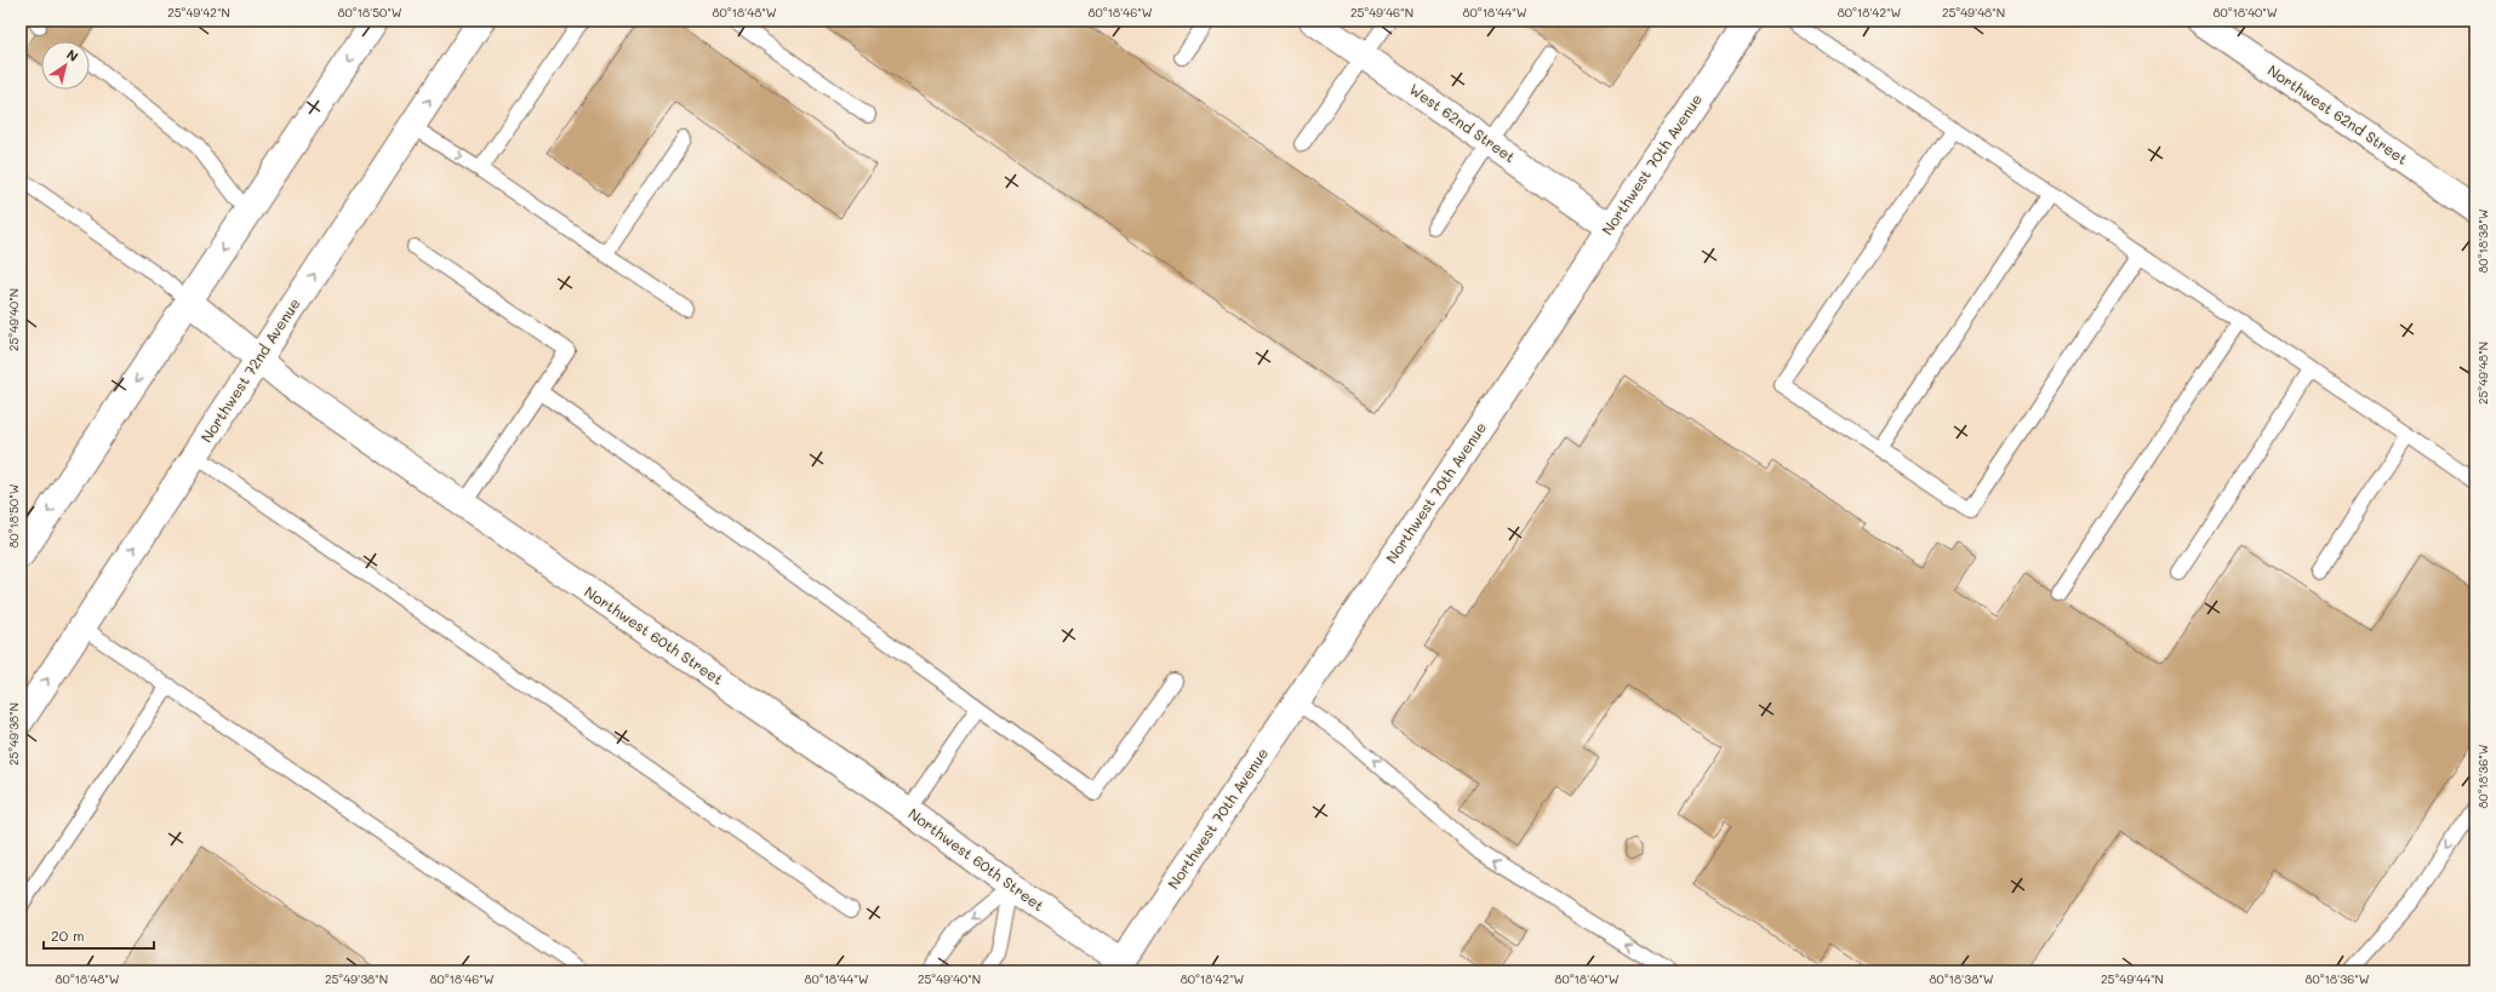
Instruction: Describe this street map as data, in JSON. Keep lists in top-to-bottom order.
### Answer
{
  "streets": {
    "street": [
      "Northwest 62nd Street",
      "West 62nd Street",
      "Northwest 70th Avenue",
      "Northwest 72nd Avenue",
      "Northwest 60th Street"
    ]
  },
  "crossings": [
    ["West 62nd Street", "Northwest 70th Avenue"],
    ["Northwest 70th Avenue", "Northwest 60th Street"],
    ["Northwest 72nd Avenue", "Northwest 60th Street"]
  ],
  "scale_bar": "20 m",
  "north": "top right",
  "coordinates": [
    "25°49'42\"N",
    "80°18'50\"W",
    "80°18'48\"W",
    "80°18'46\"W",
    "25°49'46\"N",
    "80°18'44\"W",
    "80°18'42\"W",
    "25°49'48\"N",
    "80°18'40\"W",
    "80°18'38\"W",
    "25°49'40\"N",
    "25°49'38\"N",
    "80°18'36\"W",
    "25°49'44\"N"
  ]
}
